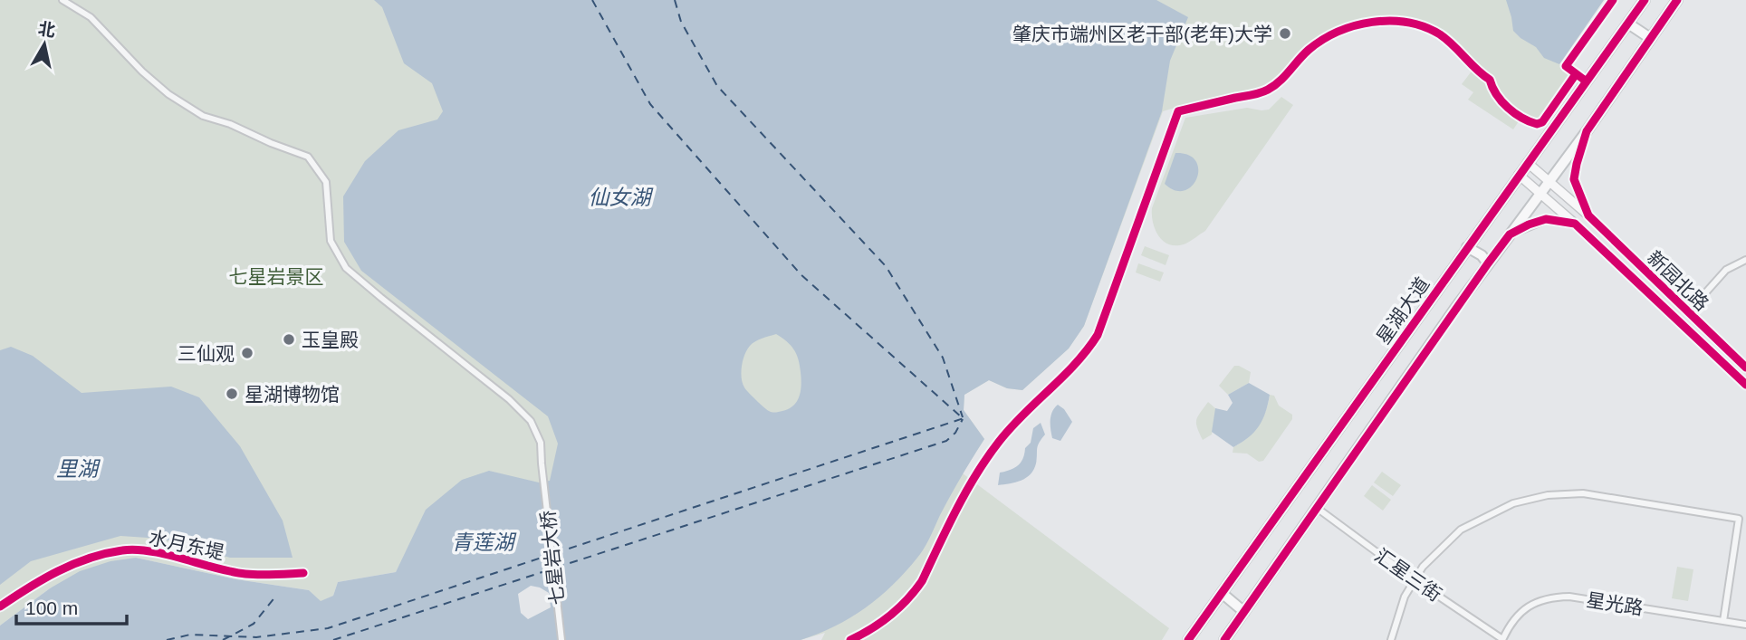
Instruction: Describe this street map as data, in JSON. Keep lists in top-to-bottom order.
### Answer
{
  "streets": {
    "main road": ["新园北路", "星湖大道"],
    "street": ["七星岩大桥", "汇星三街", "星光路"],
    "cycle path": ["水月东堤"]
  },
  "crossings": [
    ["新园北路", "星湖大道"],
    ["汇星三街", "星光路"]
  ],
  "water": ["仙女湖", "里湖", "青莲湖"],
  "parks": ["七星岩景区"],
  "places": [
    "肇庆市端州区老干部(老年)大学",
    "玉皇殿",
    "三仙观",
    "星湖博物馆"
  ],
  "scale_bar": "100 m",
  "north": "top"
}
